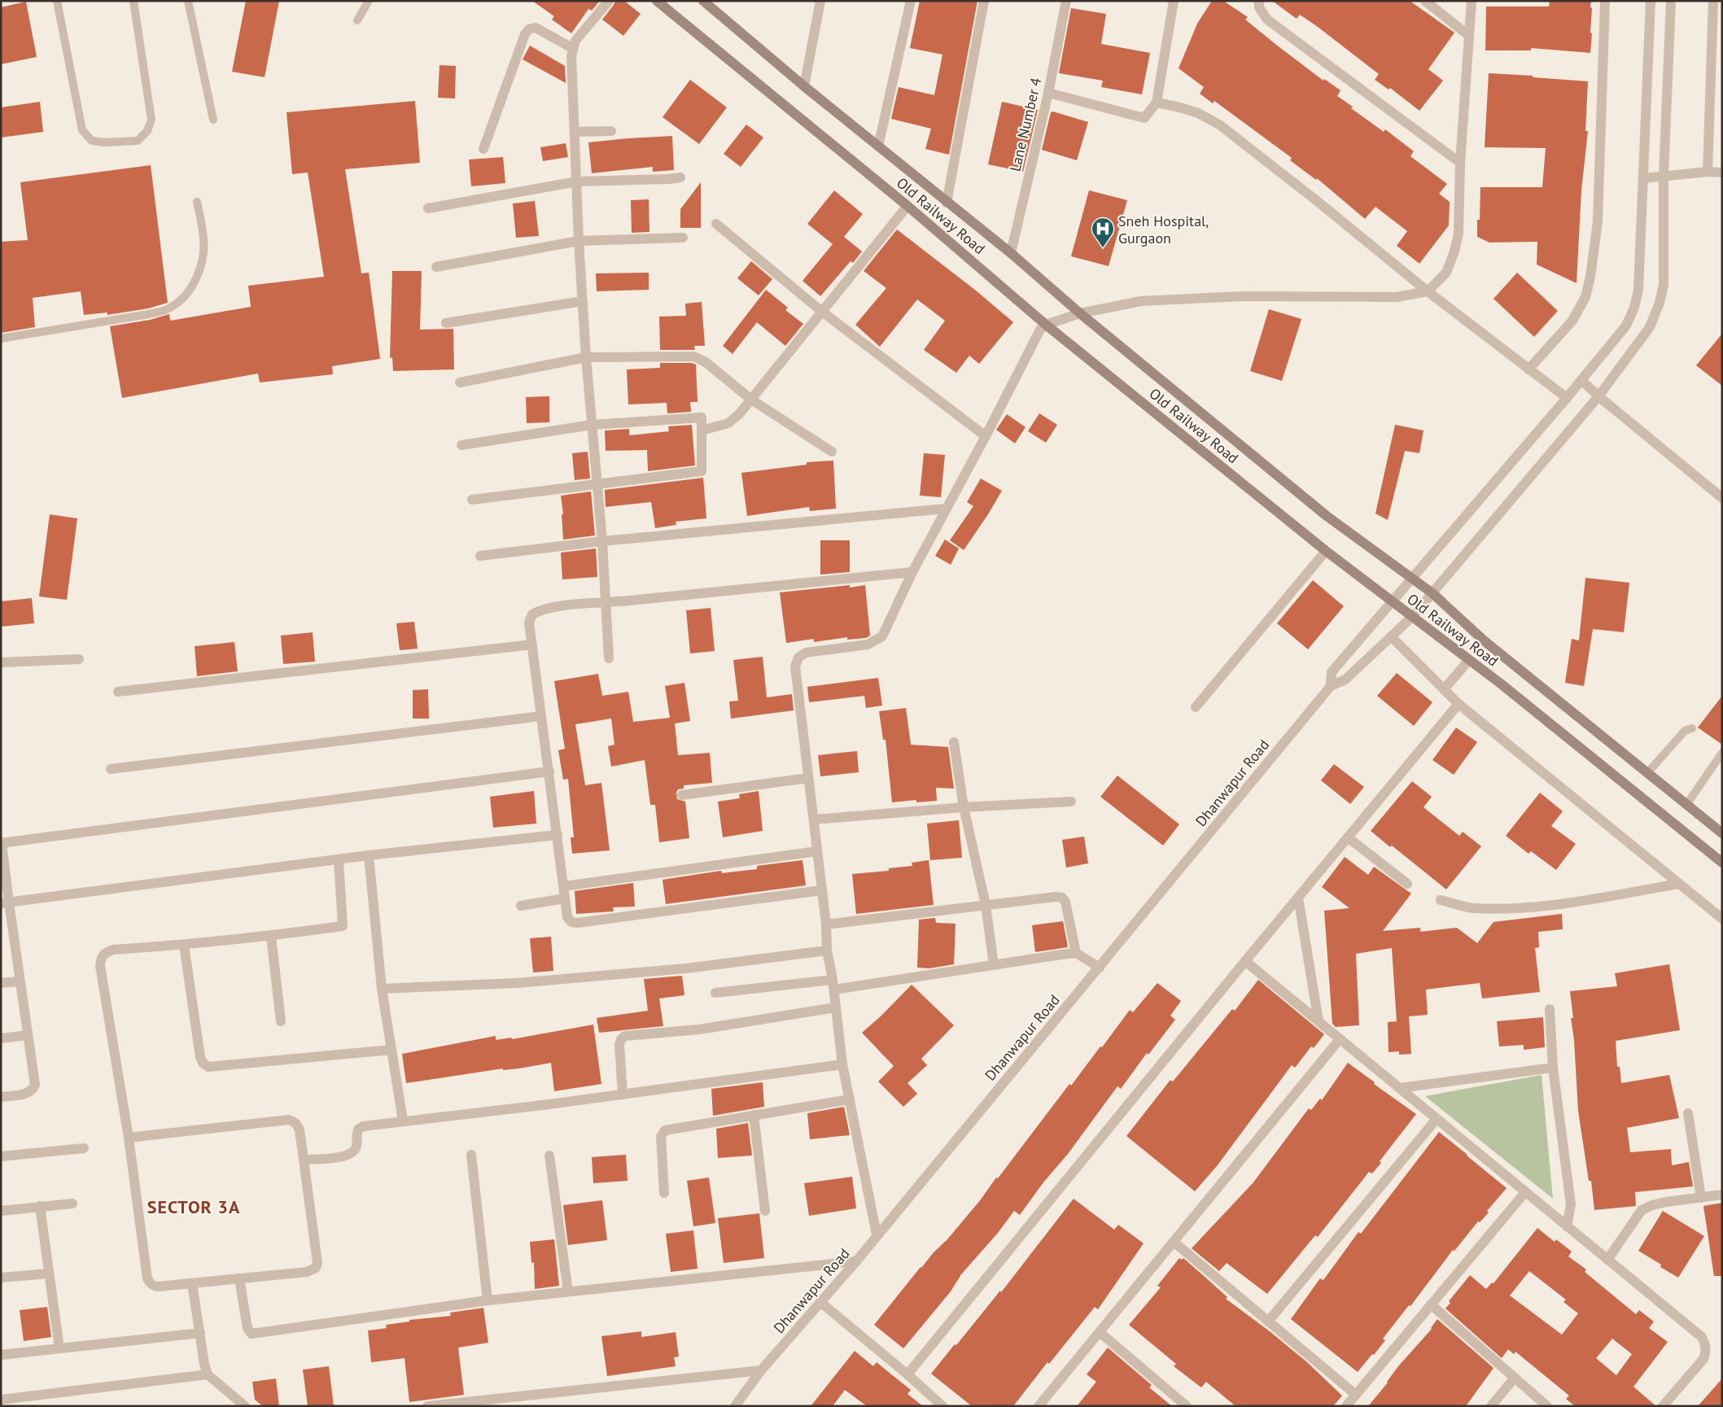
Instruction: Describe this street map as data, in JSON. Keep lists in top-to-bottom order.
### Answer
{
  "streets": {
    "main road": ["Old Railway Road"],
    "street": ["Lane Number 4", "Dhanwapur Road"]
  },
  "crossings": [
    ["Lane Number 4", "Old Railway Road"],
    ["Old Railway Road", "Dhanwapur Road"]
  ],
  "districts": ["SECTOR 3A"],
  "places": {
    "hospital": ["Sneh Hospital, Gurgaon"]
  }
}
